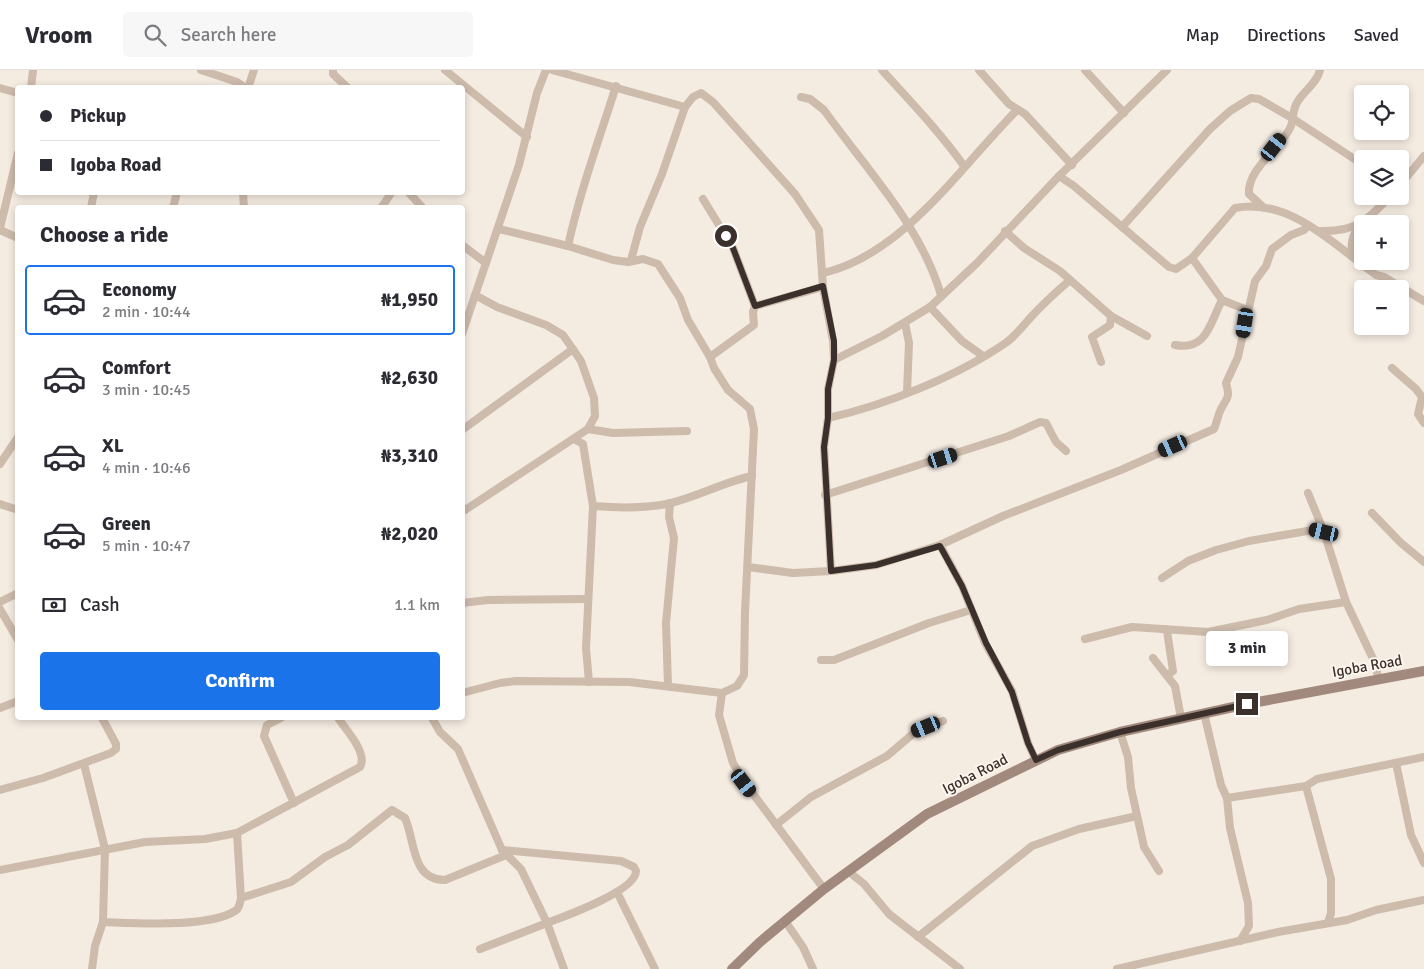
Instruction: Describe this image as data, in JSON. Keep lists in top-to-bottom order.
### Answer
{
  "streets": {
    "street": ["Igoba Road"]
  },
  "page": {
    "header": "Vroom",
    "search": "Search here",
    "nav": ["Map", "Directions", "Saved"],
    "map_buttons": ["+", "−"],
    "banner": ["Pickup", "Igoba Road"],
    "heading": "Choose a ride",
    "list": [
      {
        "name": "Economy",
        "note": "2 min · 10:44",
        "value": "₦1,950"
      },
      {
        "name": "Comfort",
        "note": "3 min · 10:45",
        "value": "₦2,630"
      },
      {
        "name": "XL",
        "note": "4 min · 10:46",
        "value": "₦3,310"
      },
      {
        "name": "Green",
        "note": "5 min · 10:47",
        "value": "₦2,020"
      }
    ],
    "pay": ["Cash", "1.1 km"],
    "bubble": "3 min",
    "buttons": "Confirm"
  }
}
